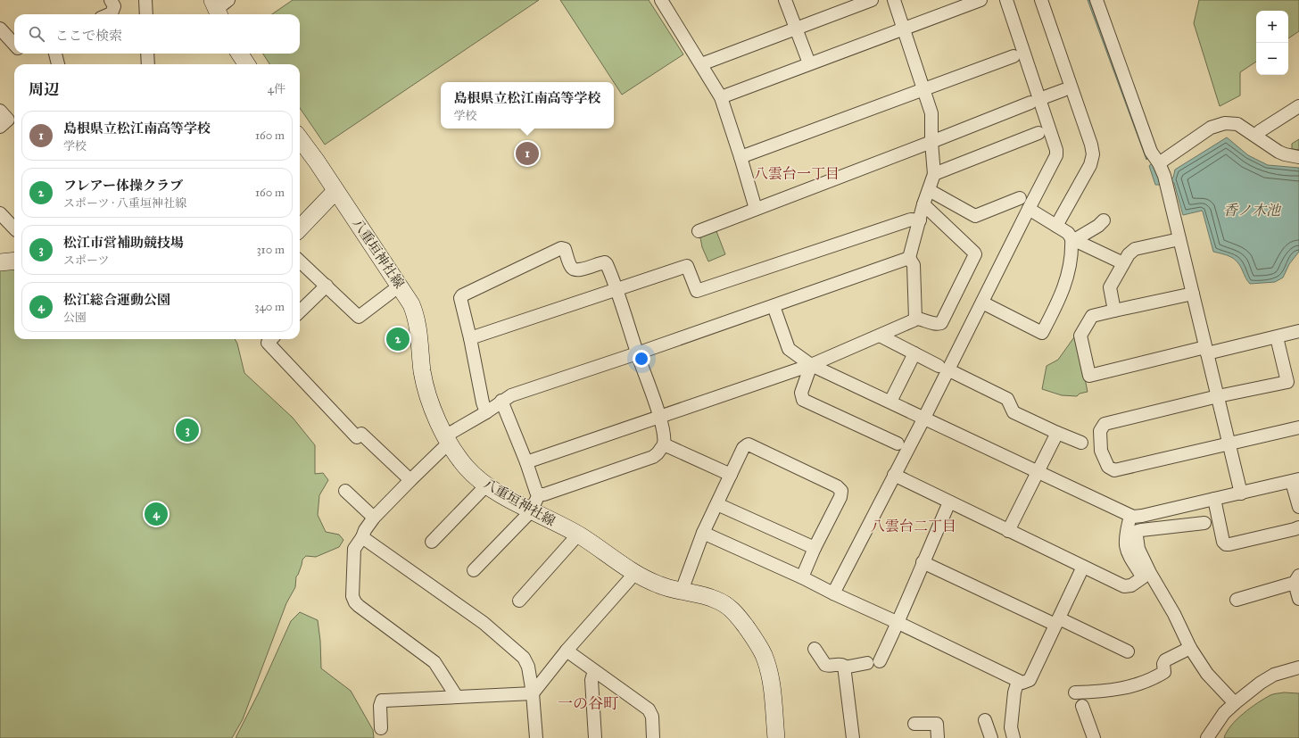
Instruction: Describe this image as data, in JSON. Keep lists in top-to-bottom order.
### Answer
{
  "streets": {
    "main road": ["八重垣神社線"]
  },
  "districts": ["八雲台一丁目", "八雲台二丁目", "一の谷町"],
  "water": ["香ノ木池"],
  "page": {
    "map_buttons": ["+", "−"],
    "search": "ここで検索",
    "heading": ["周辺", "4件"],
    "popup": ["島根県立松江南高等学校", "学校"],
    "list": [
      {
        "mark": "1",
        "name": "島根県立松江南高等学校",
        "note": "学校",
        "value": "160 m"
      },
      {
        "mark": "2",
        "name": "フレアー体操クラブ",
        "note": "スポーツ · 八重垣神社線",
        "value": "160 m"
      },
      {
        "mark": "3",
        "name": "松江市営補助競技場",
        "note": "スポーツ",
        "value": "310 m"
      },
      {
        "mark": "4",
        "name": "松江総合運動公園",
        "note": "公園",
        "value": "340 m"
      }
    ],
    "pins": [
      "1",
      "2",
      "3",
      "4"
    ]
  }
}
